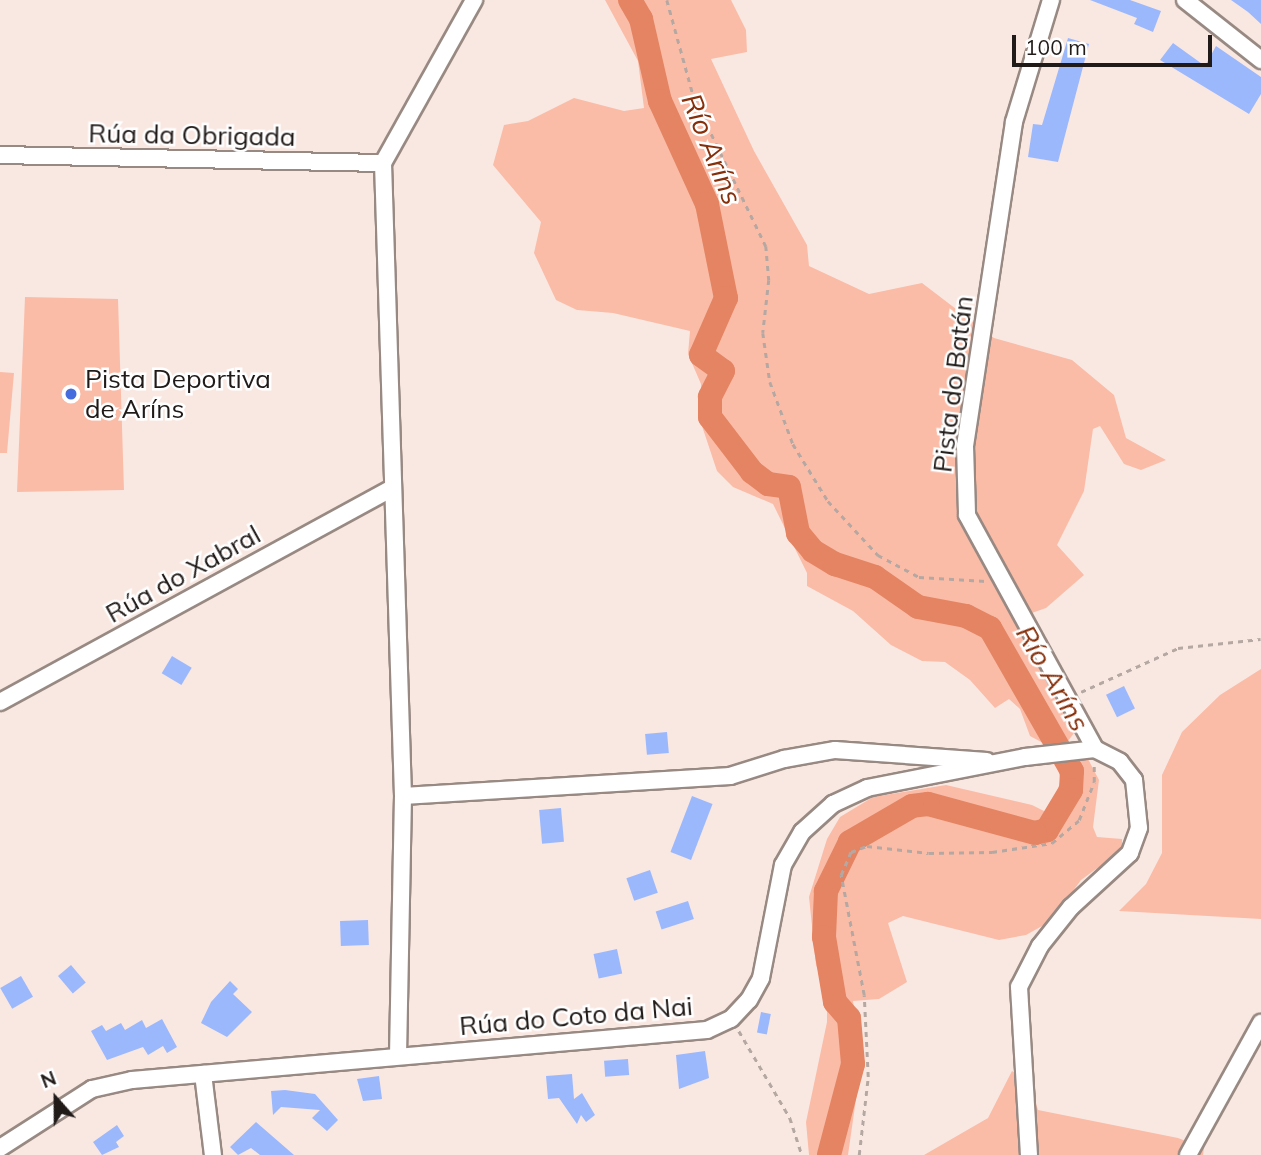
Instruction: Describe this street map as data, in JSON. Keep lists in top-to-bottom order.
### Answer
{
  "streets": {
    "street": [
      "Rúa da Obrigada",
      "Pista do Batán",
      "Rúa do Xabral",
      "Rúa do Coto da Nai"
    ]
  },
  "crossings": [
    ["Pista do Batán", "Rúa do Coto da Nai"]
  ],
  "water": ["Río Aríns"],
  "places": ["Pista Deportiva de Aríns"],
  "scale_bar": "100 m",
  "north": "top"
}
